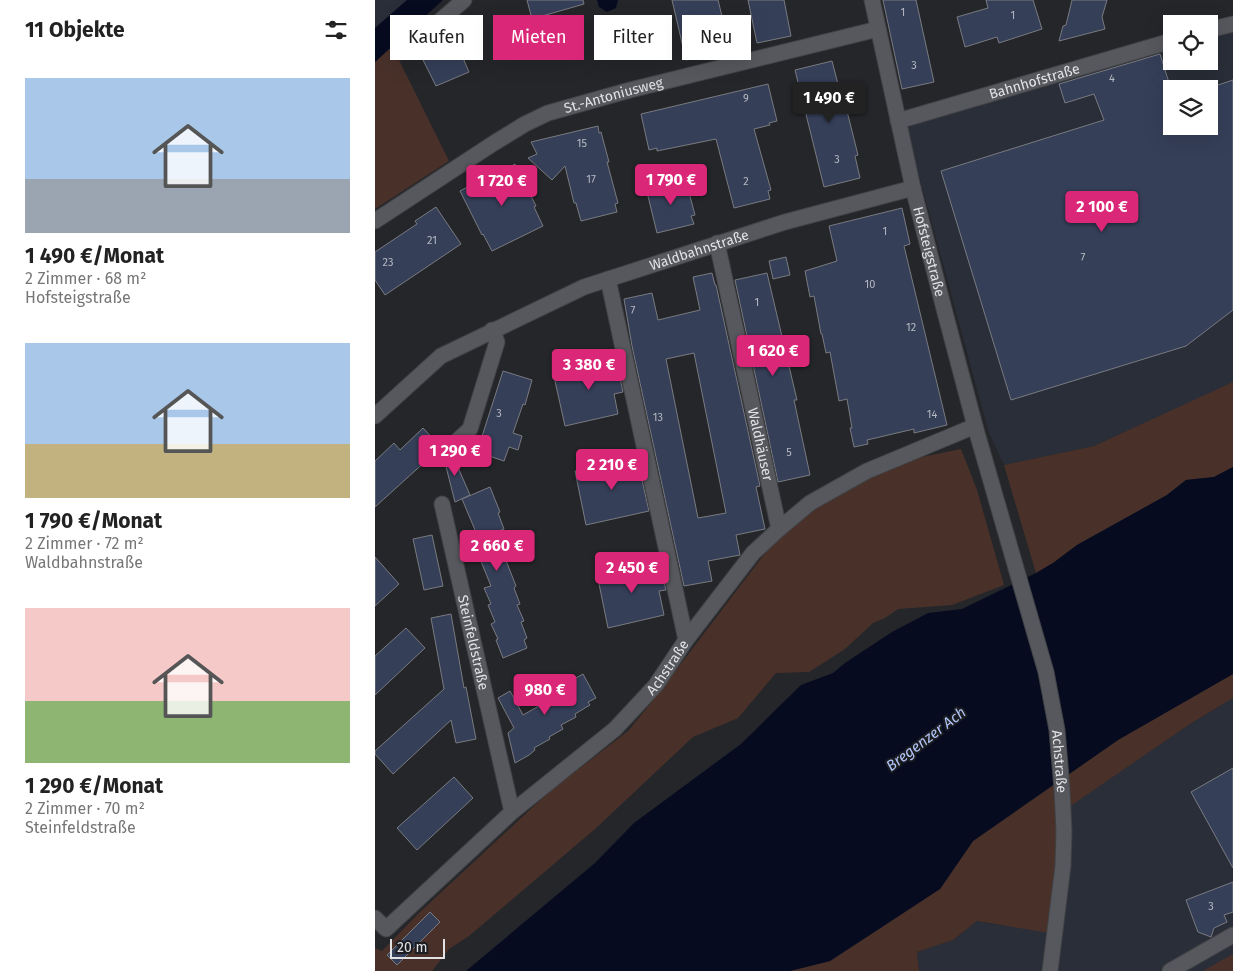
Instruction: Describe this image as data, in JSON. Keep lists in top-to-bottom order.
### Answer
{
  "streets": {
    "street": [
      "Bahnhofstraße",
      "St.-Antoniusweg",
      "Waldbahnstraße",
      "Hofsteigstraße",
      "Waldhäuser",
      "Steinfeldstraße",
      "Achstraße"
    ]
  },
  "crossings": [
    ["Bahnhofstraße", "Hofsteigstraße"],
    ["St.-Antoniusweg", "Hofsteigstraße"],
    ["Waldbahnstraße", "Hofsteigstraße"],
    ["Waldbahnstraße", "Waldhäuser"],
    ["Hofsteigstraße", "Achstraße"],
    ["Waldhäuser", "Achstraße"],
    ["Steinfeldstraße", "Achstraße"]
  ],
  "water": ["Bregenzer Ach"],
  "house_numbers": [
    "1",
    "1",
    "3",
    "4",
    "9",
    "15",
    "3",
    "17",
    "2",
    "1",
    "21",
    "7",
    "23",
    "10",
    "1",
    "7",
    "12",
    "3",
    "14",
    "13",
    "5",
    "3"
  ],
  "scale_bar": "20 m",
  "page": {
    "heading": "11 Objekte",
    "chip": [
      "Kaufen",
      "Mieten",
      "Filter",
      "Neu"
    ],
    "list": [
      {
        "name": "1 490 €/Monat",
        "note": "2 Zimmer · 68 m² · Hofsteigstraße"
      },
      {
        "name": "1 790 €/Monat",
        "note": "2 Zimmer · 72 m² · Waldbahnstraße"
      },
      {
        "name": "1 290 €/Monat",
        "note": "2 Zimmer · 70 m² · Steinfeldstraße"
      }
    ],
    "price": [
      "1 490 €",
      "1 790 €",
      "1 720 €",
      "2 100 €",
      "1 620 €",
      "3 380 €",
      "1 290 €",
      "2 210 €",
      "2 660 €",
      "2 450 €",
      "980 €"
    ],
    "scale": "20 m"
  }
}
